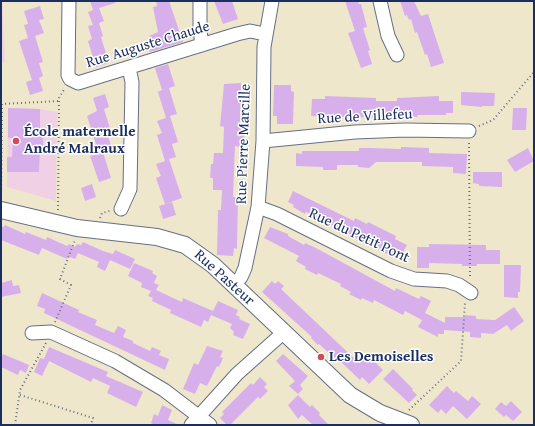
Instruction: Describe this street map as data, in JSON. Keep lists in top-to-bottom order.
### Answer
{
  "streets": {
    "street": [
      "Rue Auguste Chaude",
      "Rue de Villefeu",
      "Rue Pierre Marcille",
      "Rue du Petit Pont",
      "Rue Pasteur"
    ]
  },
  "crossings": [
    ["Rue Auguste Chaude", "Rue Pierre Marcille"],
    ["Rue de Villefeu", "Rue Pierre Marcille"],
    ["Rue Pierre Marcille", "Rue du Petit Pont"],
    ["Rue Pierre Marcille", "Rue Pasteur"]
  ],
  "places": ["École maternelle André Malraux", "Les Demoiselles"]
}
